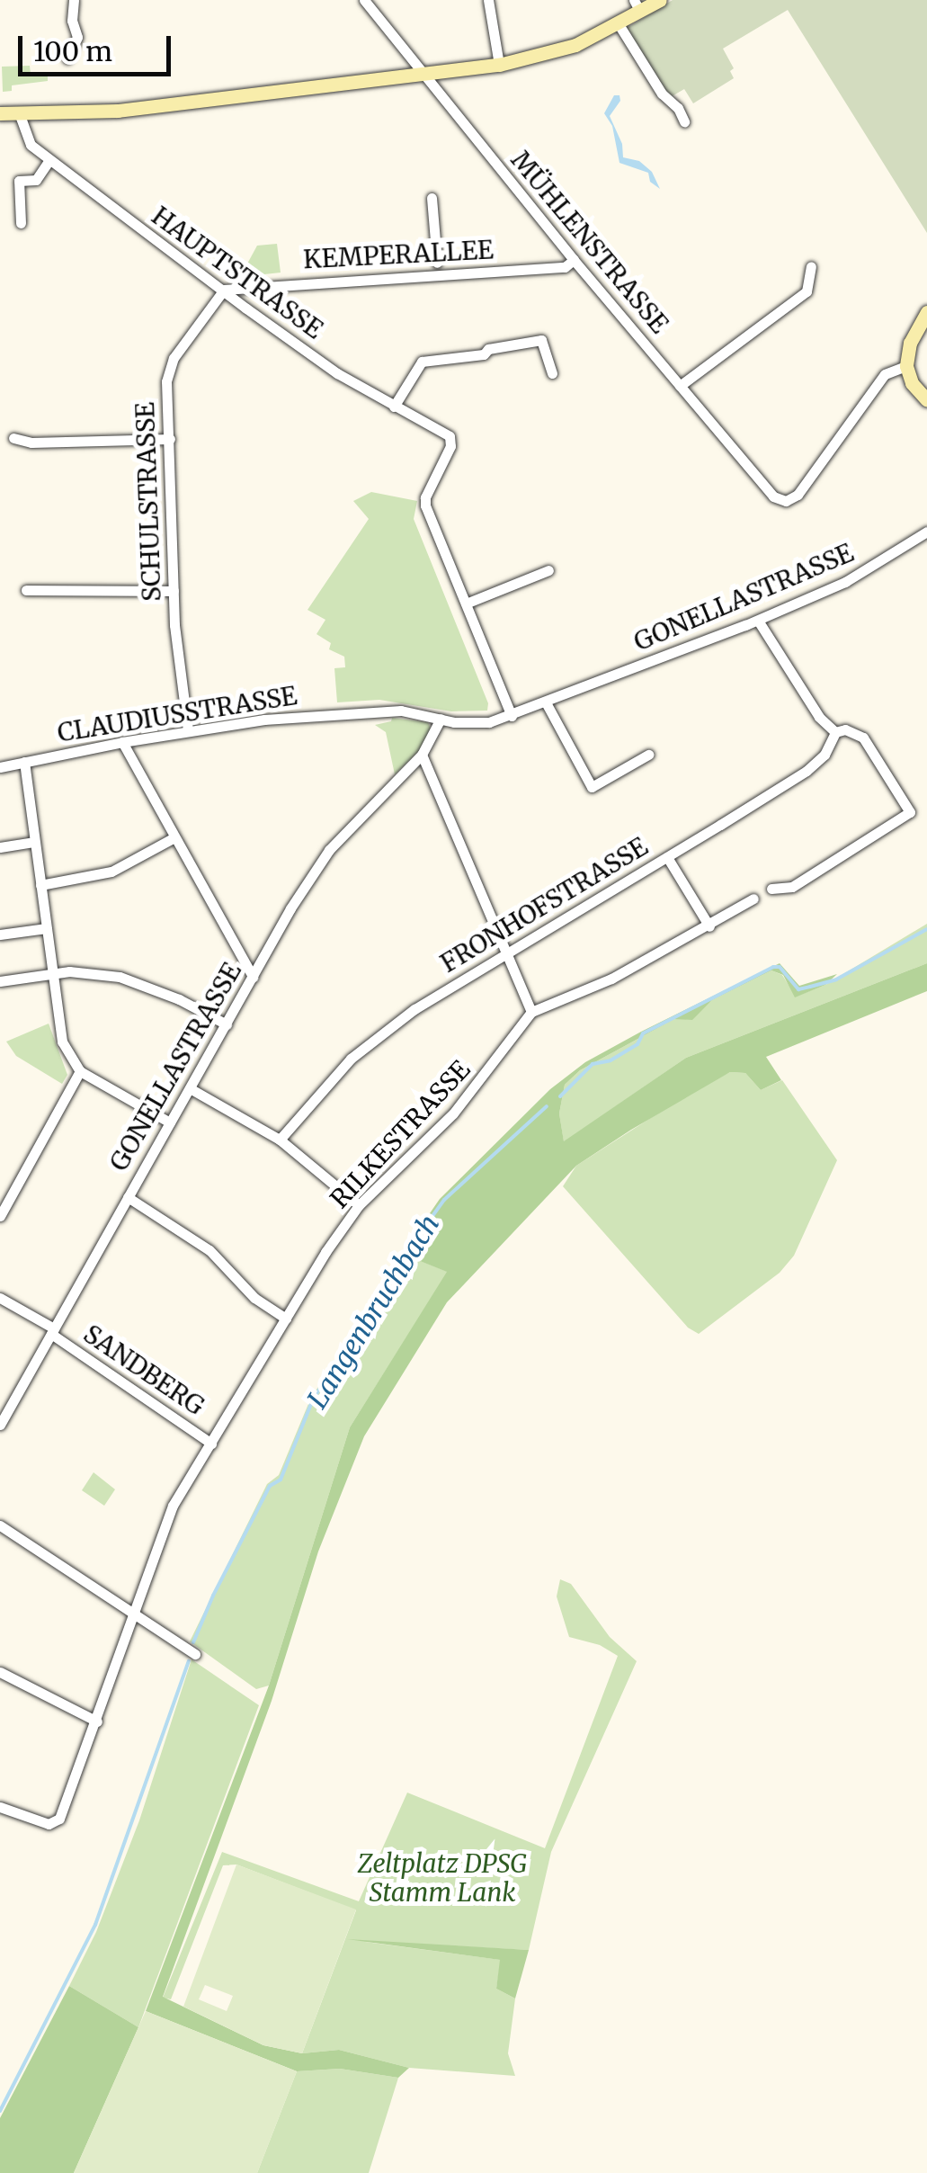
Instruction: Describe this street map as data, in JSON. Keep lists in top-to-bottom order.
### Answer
{
  "streets": {
    "street": [
      "MÜHLENSTRASSE",
      "KEMPERALLEE",
      "HAUPTSTRASSE",
      "SCHULSTRASSE",
      "GONELLASTRASSE",
      "CLAUDIUSSTRASSE",
      "FRONHOFSTRASSE",
      "RILKESTRASSE",
      "SANDBERG"
    ]
  },
  "crossings": [
    ["MÜHLENSTRASSE", "KEMPERALLEE"],
    ["KEMPERALLEE", "HAUPTSTRASSE"],
    ["KEMPERALLEE", "SCHULSTRASSE"],
    ["HAUPTSTRASSE", "SCHULSTRASSE"],
    ["SCHULSTRASSE", "CLAUDIUSSTRASSE"],
    ["GONELLASTRASSE", "CLAUDIUSSTRASSE"],
    ["GONELLASTRASSE", "SANDBERG"],
    ["RILKESTRASSE", "SANDBERG"]
  ],
  "water": ["Langenbruchbach"],
  "parks": ["Zeltplatz DPSG Stamm Lank"],
  "scale_bar": "100 m"
}
